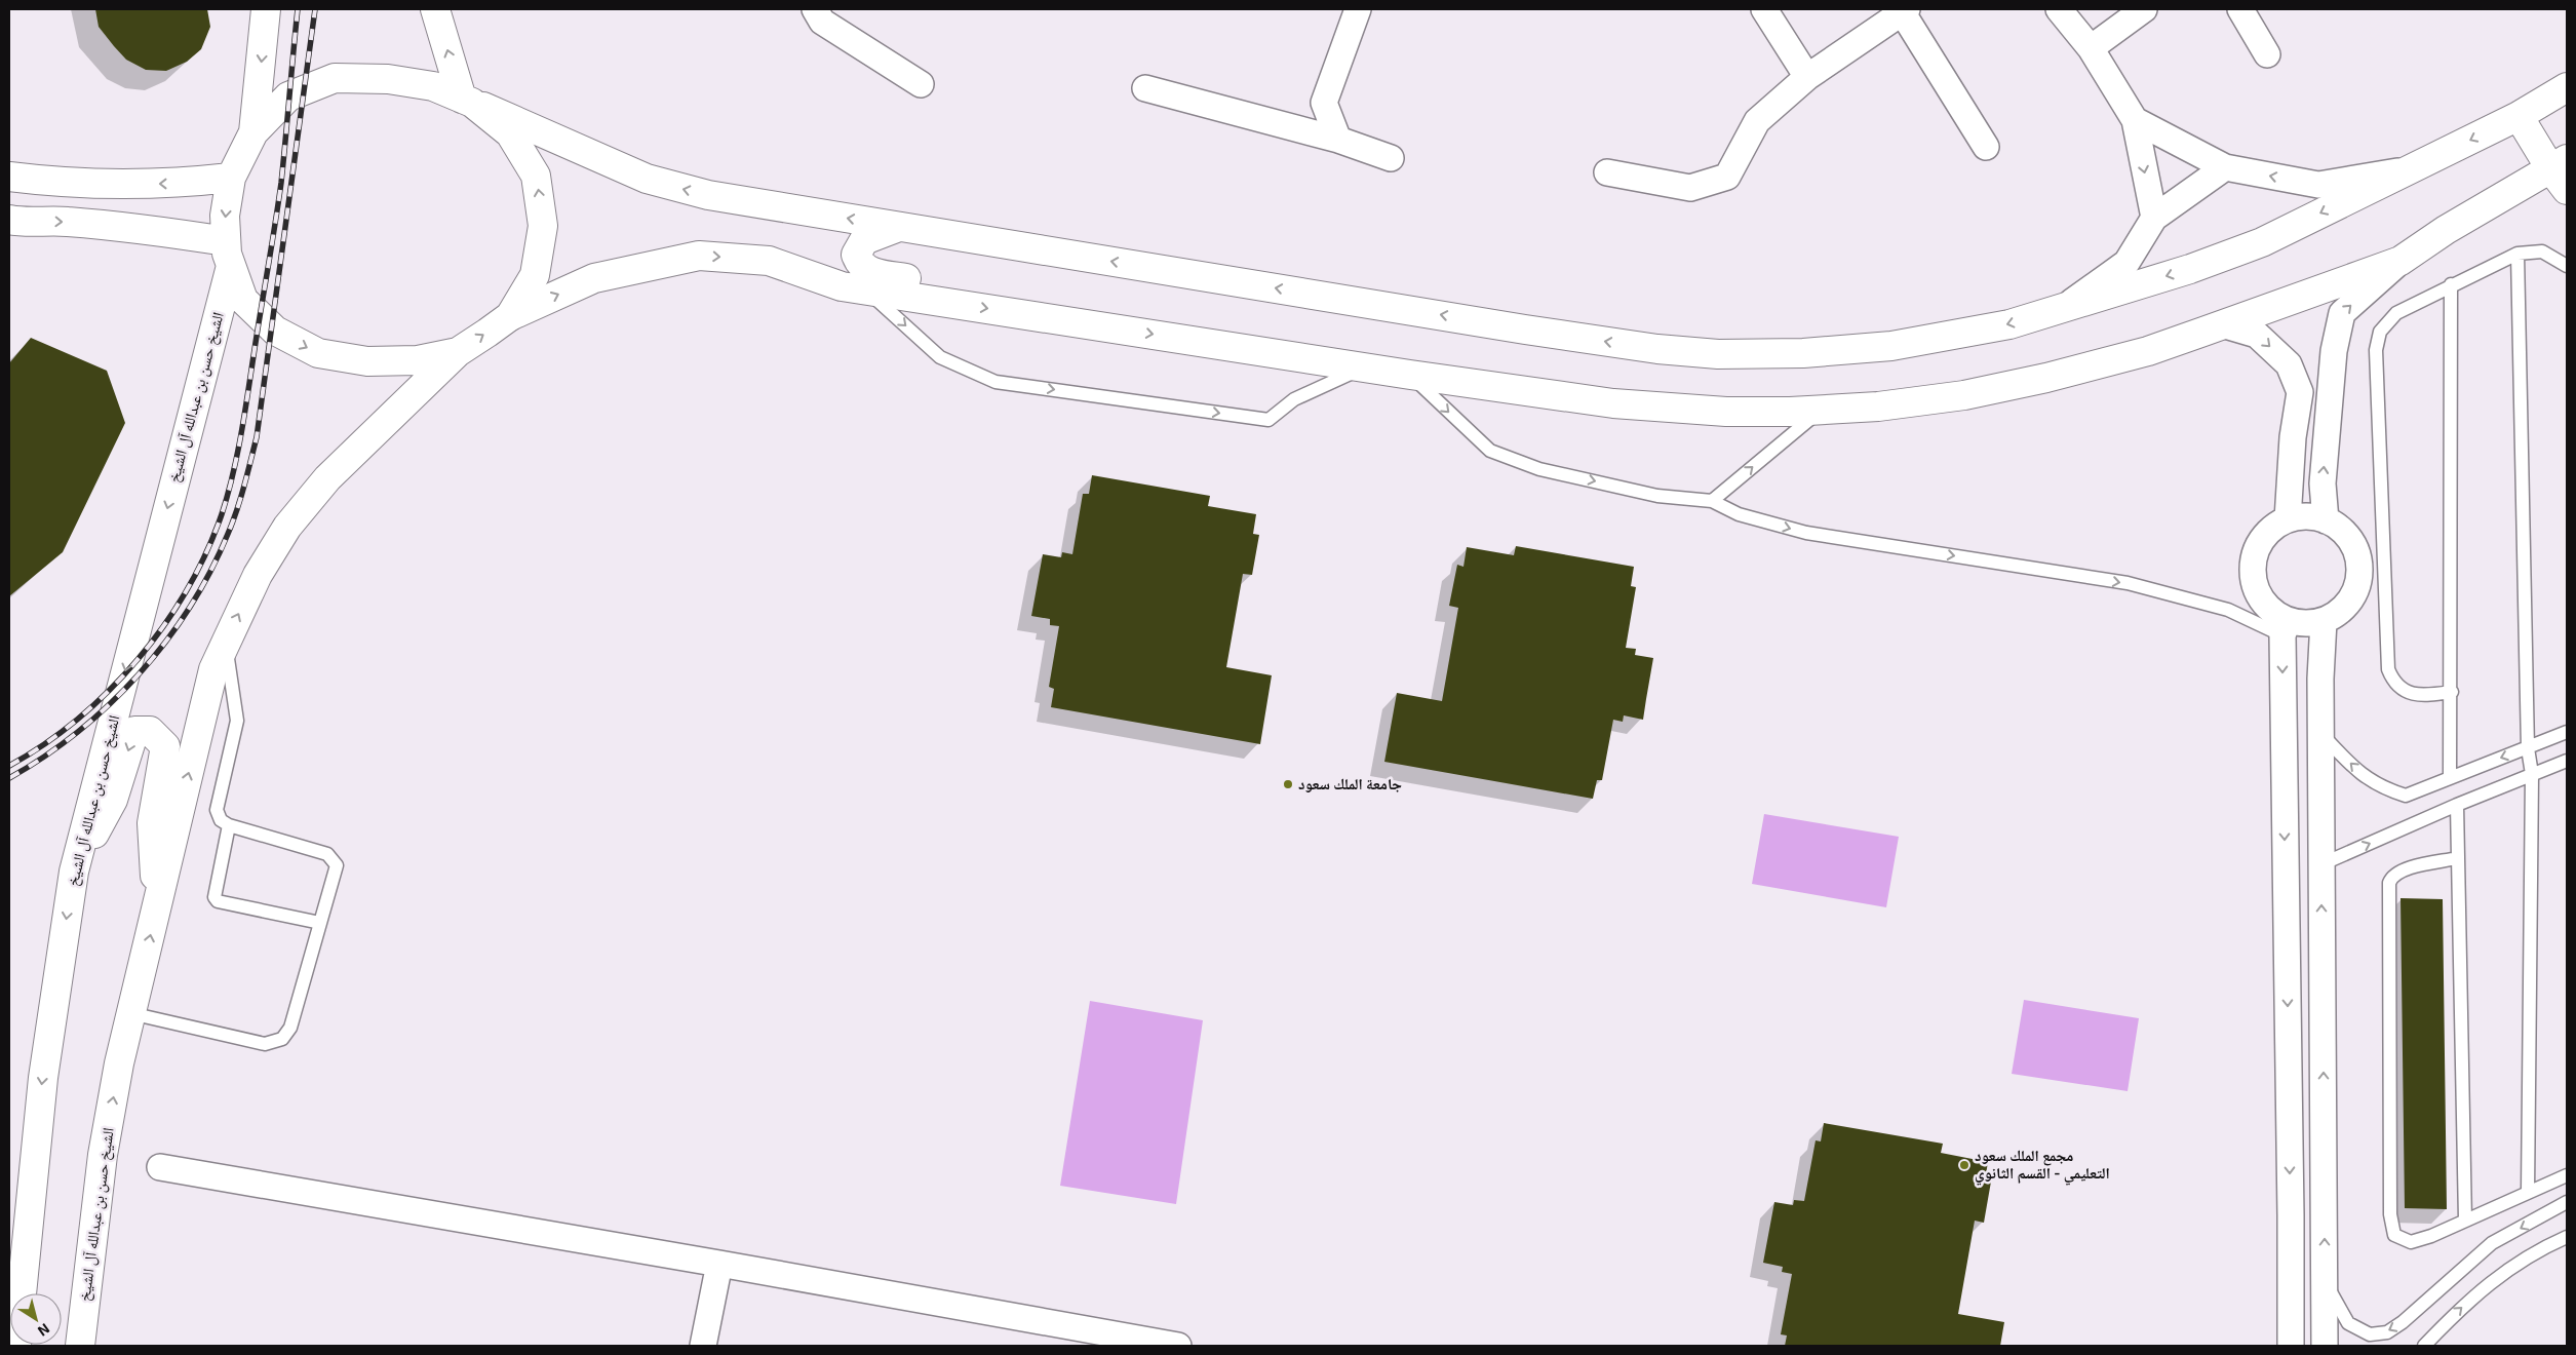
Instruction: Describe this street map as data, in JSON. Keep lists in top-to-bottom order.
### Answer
{
  "streets": {
    "street": ["الشيخ حسن بن عبدالله آل الشيخ"]
  },
  "places": ["جامعة الملك سعود", "مجمع الملك سعود التعليمي - القسم الثانوي"],
  "north": "bottom right"
}
